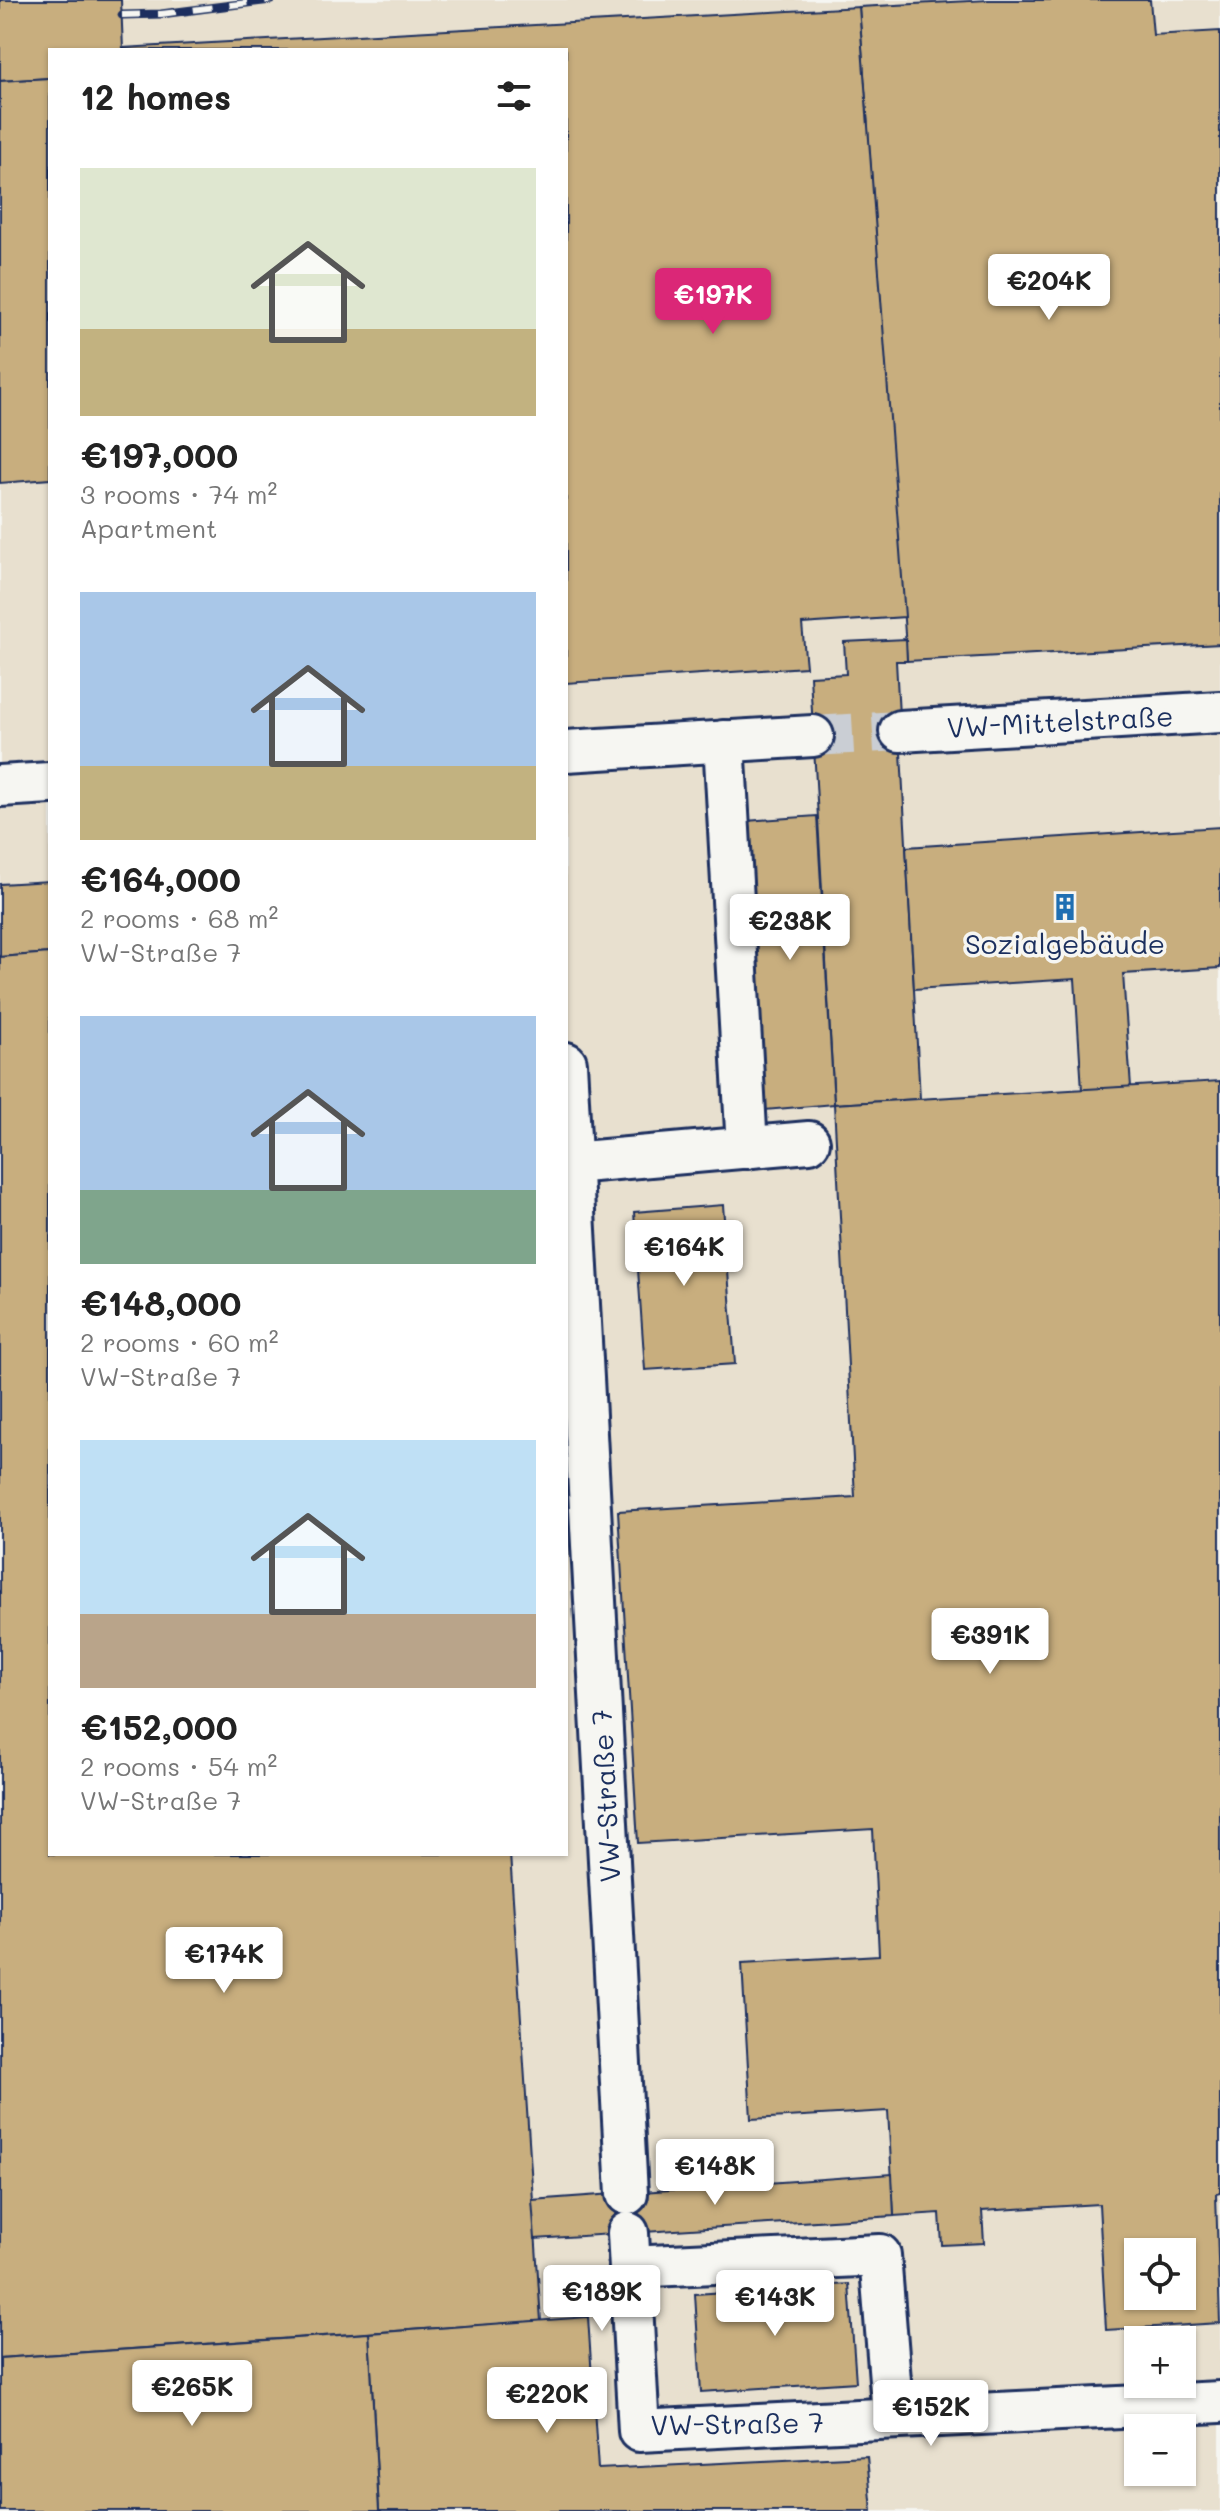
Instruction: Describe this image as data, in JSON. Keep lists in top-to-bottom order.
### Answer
{
  "streets": {
    "street": ["VW-Mittelstraße", "VW-Straße 7"]
  },
  "places": {
    "building": ["Sozialgebäude"]
  },
  "page": {
    "heading": "12 homes",
    "list": [
      {
        "name": "€197,000",
        "note": "3 rooms · 74 m² · Apartment"
      },
      {
        "name": "€164,000",
        "note": "2 rooms · 68 m² · VW-Straße 7"
      },
      {
        "name": "€148,000",
        "note": "2 rooms · 60 m² · VW-Straße 7"
      },
      {
        "name": "€152,000",
        "note": "2 rooms · 54 m² · VW-Straße 7"
      }
    ],
    "price": [
      "€204K",
      "€197K",
      "€238K",
      "€164K",
      "€391K",
      "€174K",
      "€148K",
      "€189K",
      "€143K",
      "€265K",
      "€220K",
      "€152K"
    ],
    "map_buttons": ["+", "−"]
  }
}
